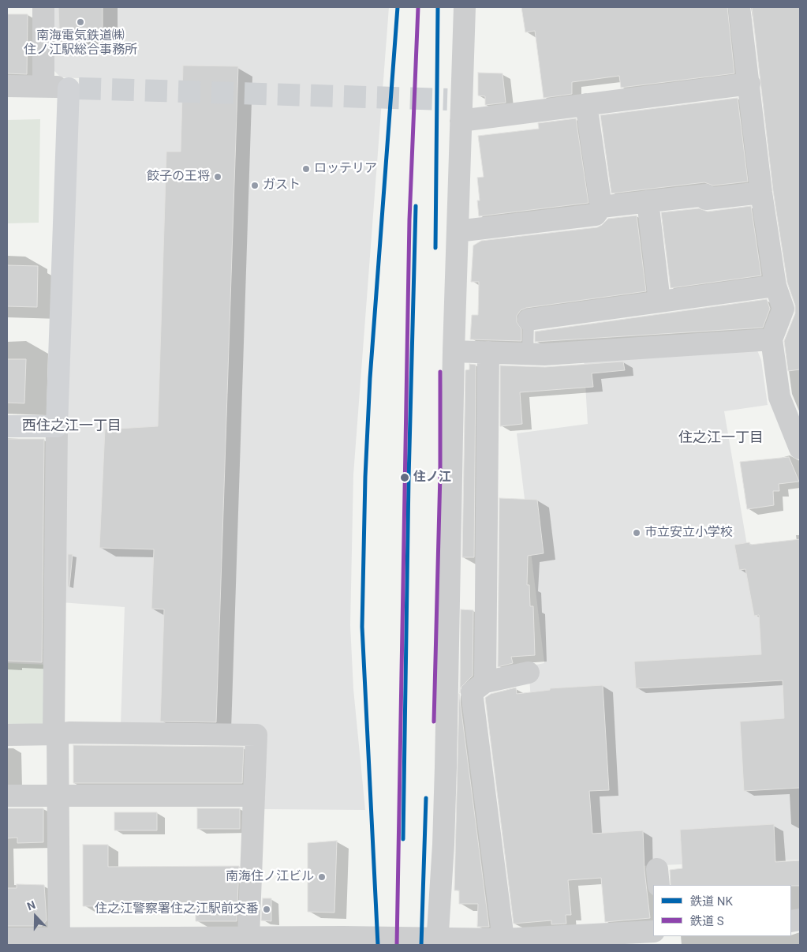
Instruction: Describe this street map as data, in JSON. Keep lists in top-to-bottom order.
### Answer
{
  "districts": ["西住之江一丁目", "住之江一丁目"],
  "places": [
    "南海電気鉄道㈱ 住ノ江駅総合事務所",
    "ロッテリア",
    "餃子の王将",
    "ガスト",
    "住ノ江",
    "市立安立小学校",
    "南海住ノ江ビル",
    "住之江警察署住之江駅前交番"
  ],
  "lines": ["rail line NK", "rail line S"],
  "legend": ["鉄道 NK", "鉄道 S"],
  "north": "top"
}
